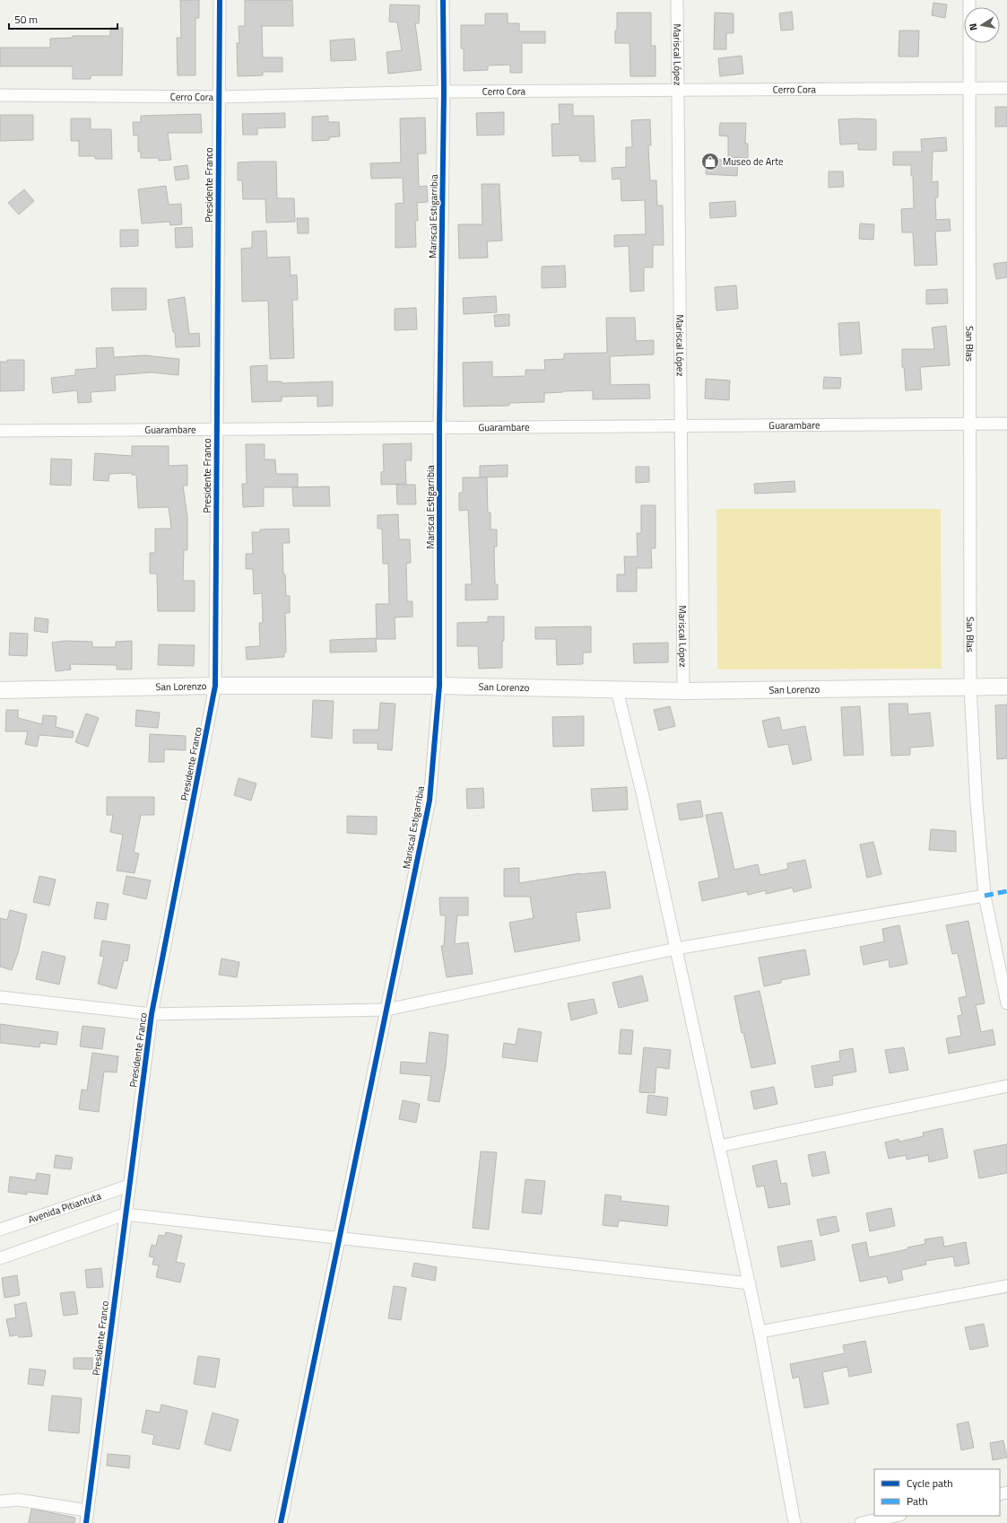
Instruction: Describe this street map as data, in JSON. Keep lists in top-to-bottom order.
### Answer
{
  "streets": {
    "street": [
      "Mariscal López",
      "Cerro Cora",
      "Presidente Franco",
      "Mariscal Estigarribia",
      "San Blas",
      "Guarambare",
      "San Lorenzo",
      "Avenida Pitiantuta"
    ]
  },
  "crossings": [
    ["Mariscal López", "Cerro Cora"],
    ["Mariscal López", "Guarambare"],
    ["Mariscal López", "San Lorenzo"],
    ["Cerro Cora", "Presidente Franco"],
    ["Cerro Cora", "Mariscal Estigarribia"],
    ["Cerro Cora", "San Blas"],
    ["Presidente Franco", "Guarambare"],
    ["Presidente Franco", "San Lorenzo"],
    ["Presidente Franco", "Avenida Pitiantuta"],
    ["Mariscal Estigarribia", "Guarambare"],
    ["Mariscal Estigarribia", "San Lorenzo"],
    ["San Blas", "Guarambare"],
    ["San Blas", "San Lorenzo"]
  ],
  "places": {
    "shop": ["Museo de Arte"]
  },
  "legend": ["Cycle path", "Path"],
  "scale_bar": "50 m",
  "north": "left"
}
